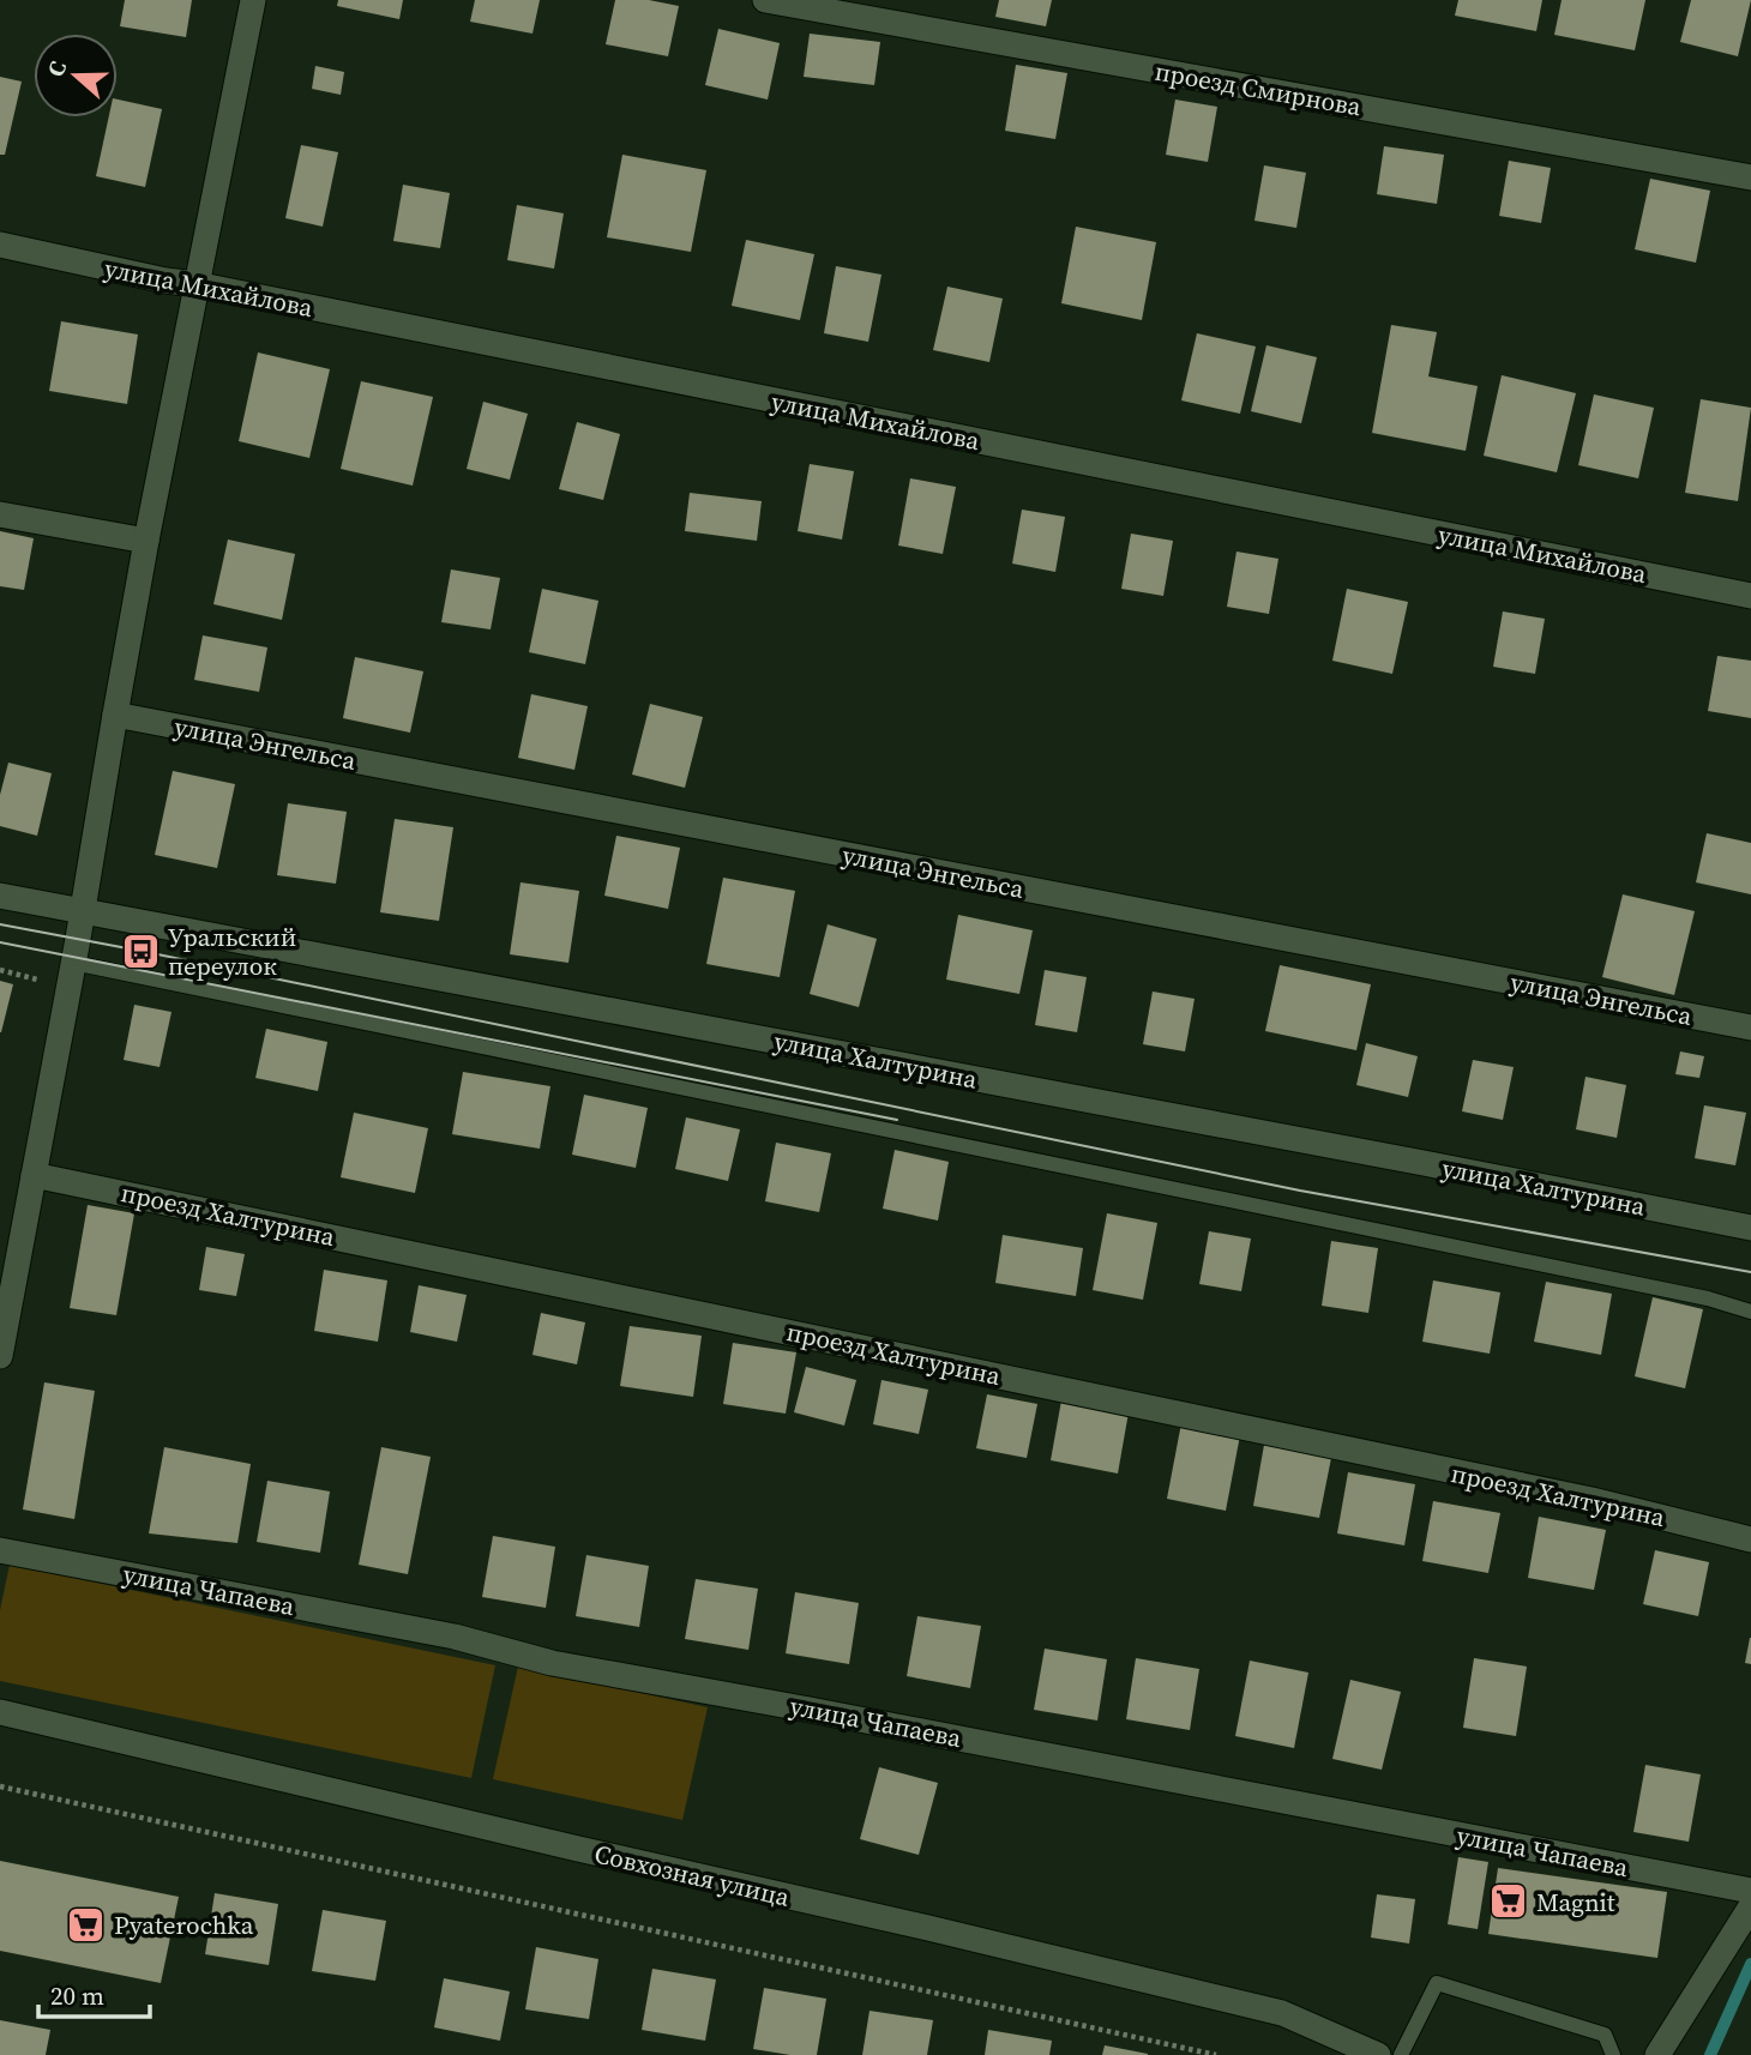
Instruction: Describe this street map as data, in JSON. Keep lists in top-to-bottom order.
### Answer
{
  "streets": {
    "street": [
      "проезд Смирнова",
      "улица Михайлова",
      "улица Энгельса",
      "улица Халтурина",
      "проезд Халтурина",
      "улица Чапаева",
      "Совхозная улица"
    ]
  },
  "places": {
    "bus stop": ["Уральский переулок"],
    "supermarket": ["Magnit", "Pyaterochka"]
  },
  "scale_bar": "20 m",
  "north": "left"
}
